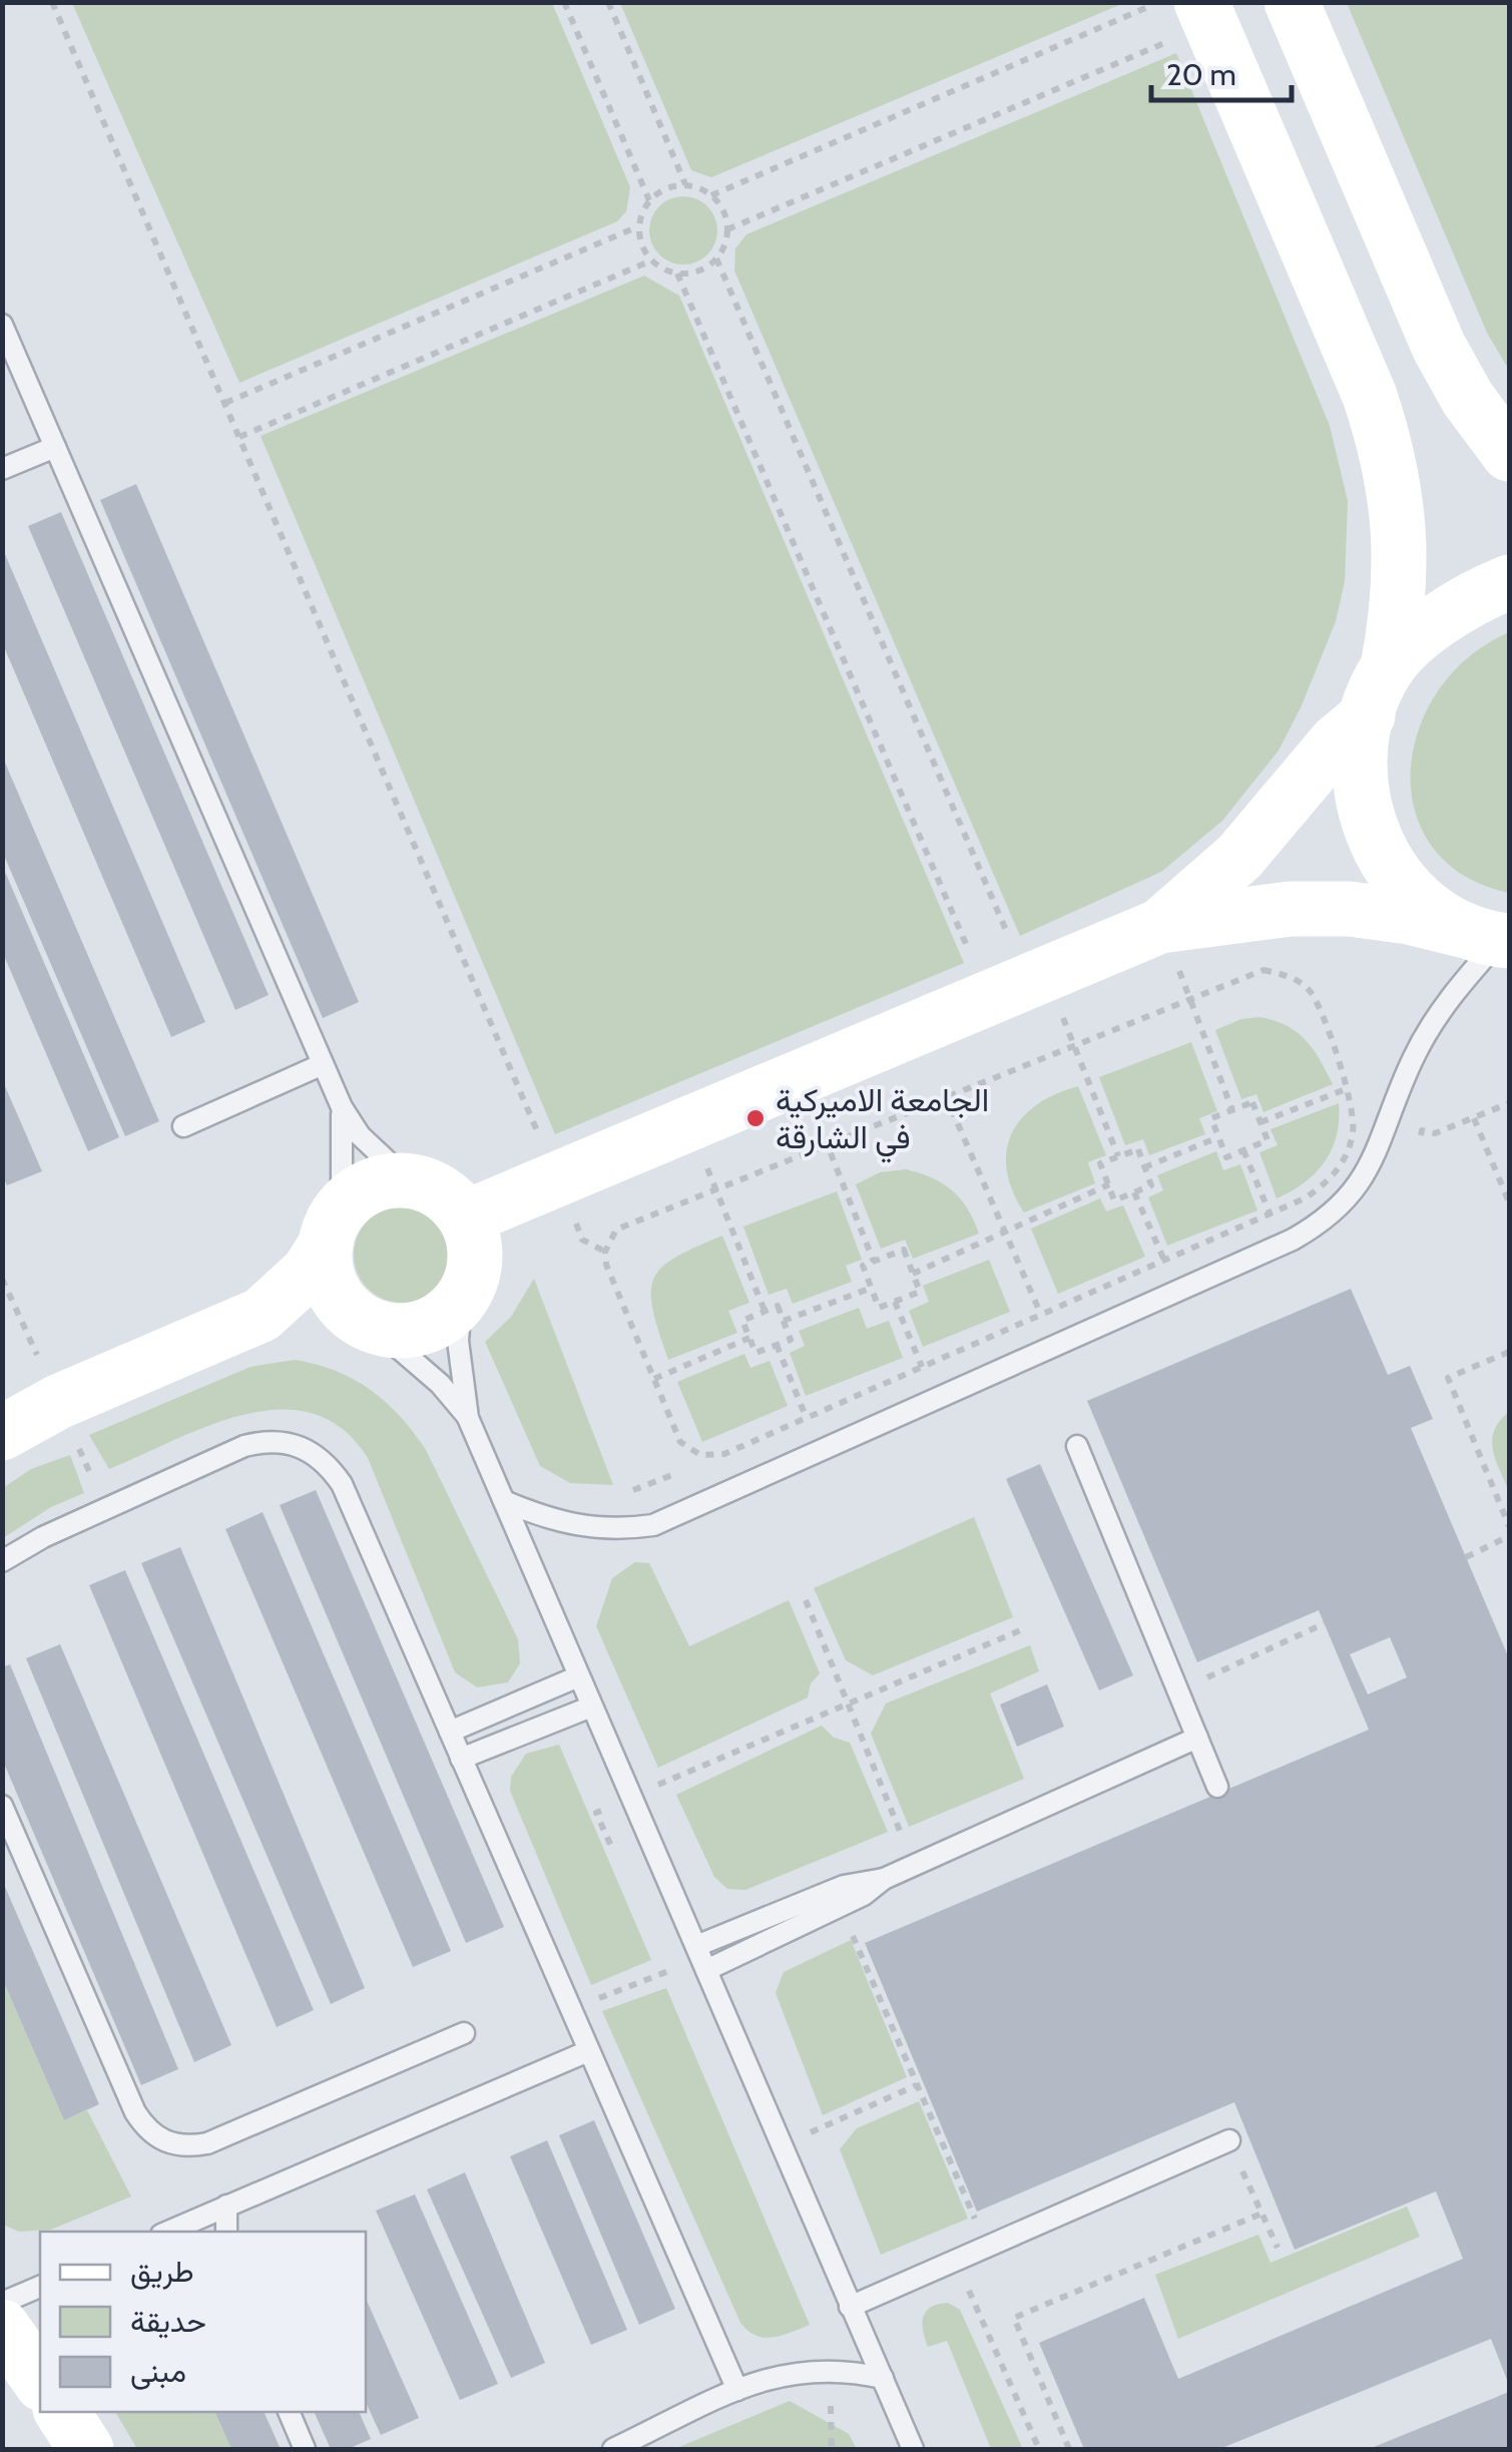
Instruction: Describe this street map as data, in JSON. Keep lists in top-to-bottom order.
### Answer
{
  "places": ["الجامعة الاميركية في الشارقة"],
  "legend": ["طريق", "حديقة", "مبنى"],
  "scale_bar": "20 m"
}
